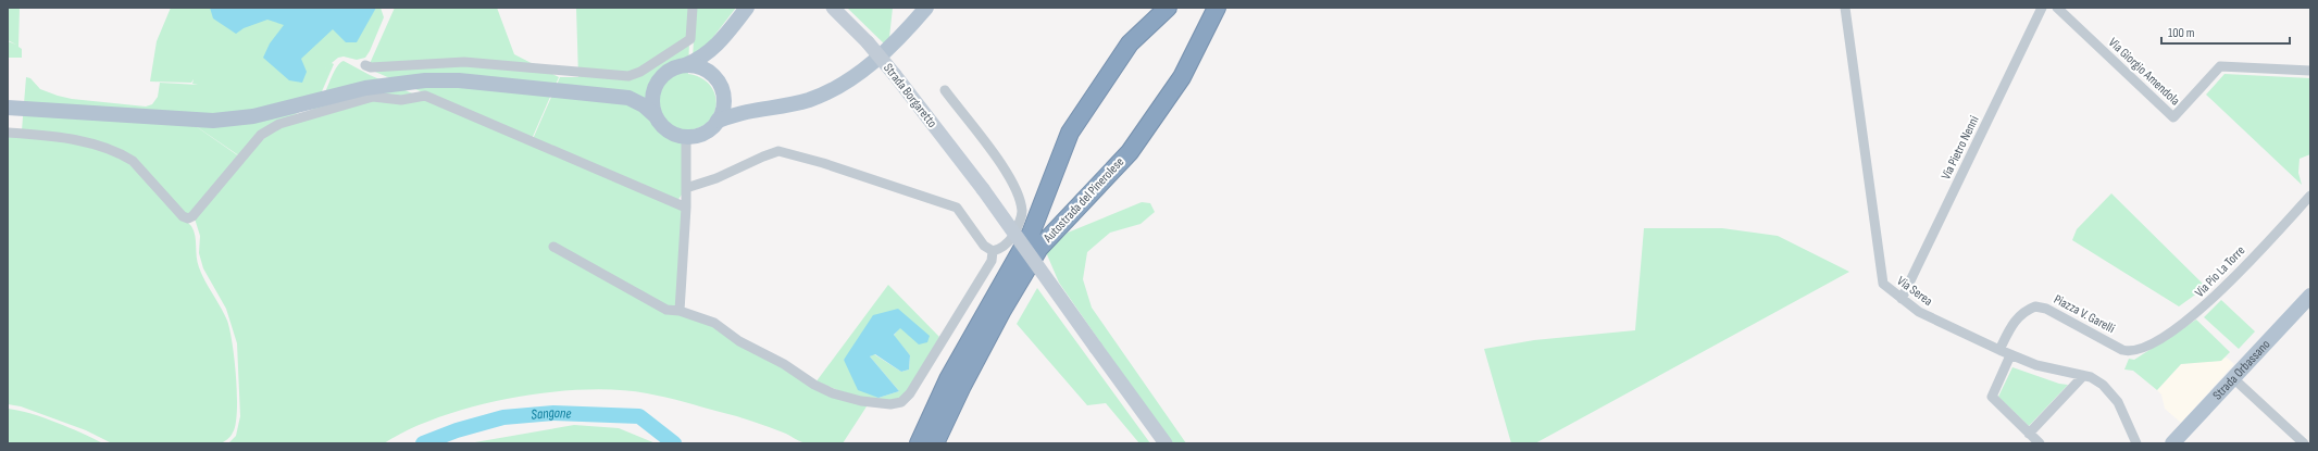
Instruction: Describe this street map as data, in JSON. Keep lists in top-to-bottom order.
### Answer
{
  "streets": {
    "highway": ["Autostrada del Pinerolese"],
    "main road": ["Strada Orbassano"],
    "street": [
      "Via Giorgio Amendola",
      "Strada Borgaretto",
      "Via Pietro Nenni",
      "Via Pio La Torre",
      "Via Serea",
      "Piazza V. Garelli"
    ]
  },
  "crossings": [
    ["Via Pietro Nenni", "Via Serea"],
    ["Via Pio La Torre", "Piazza V. Garelli"],
    ["Via Serea", "Piazza V. Garelli"]
  ],
  "water": ["Sangone"],
  "scale_bar": "100 m"
}
